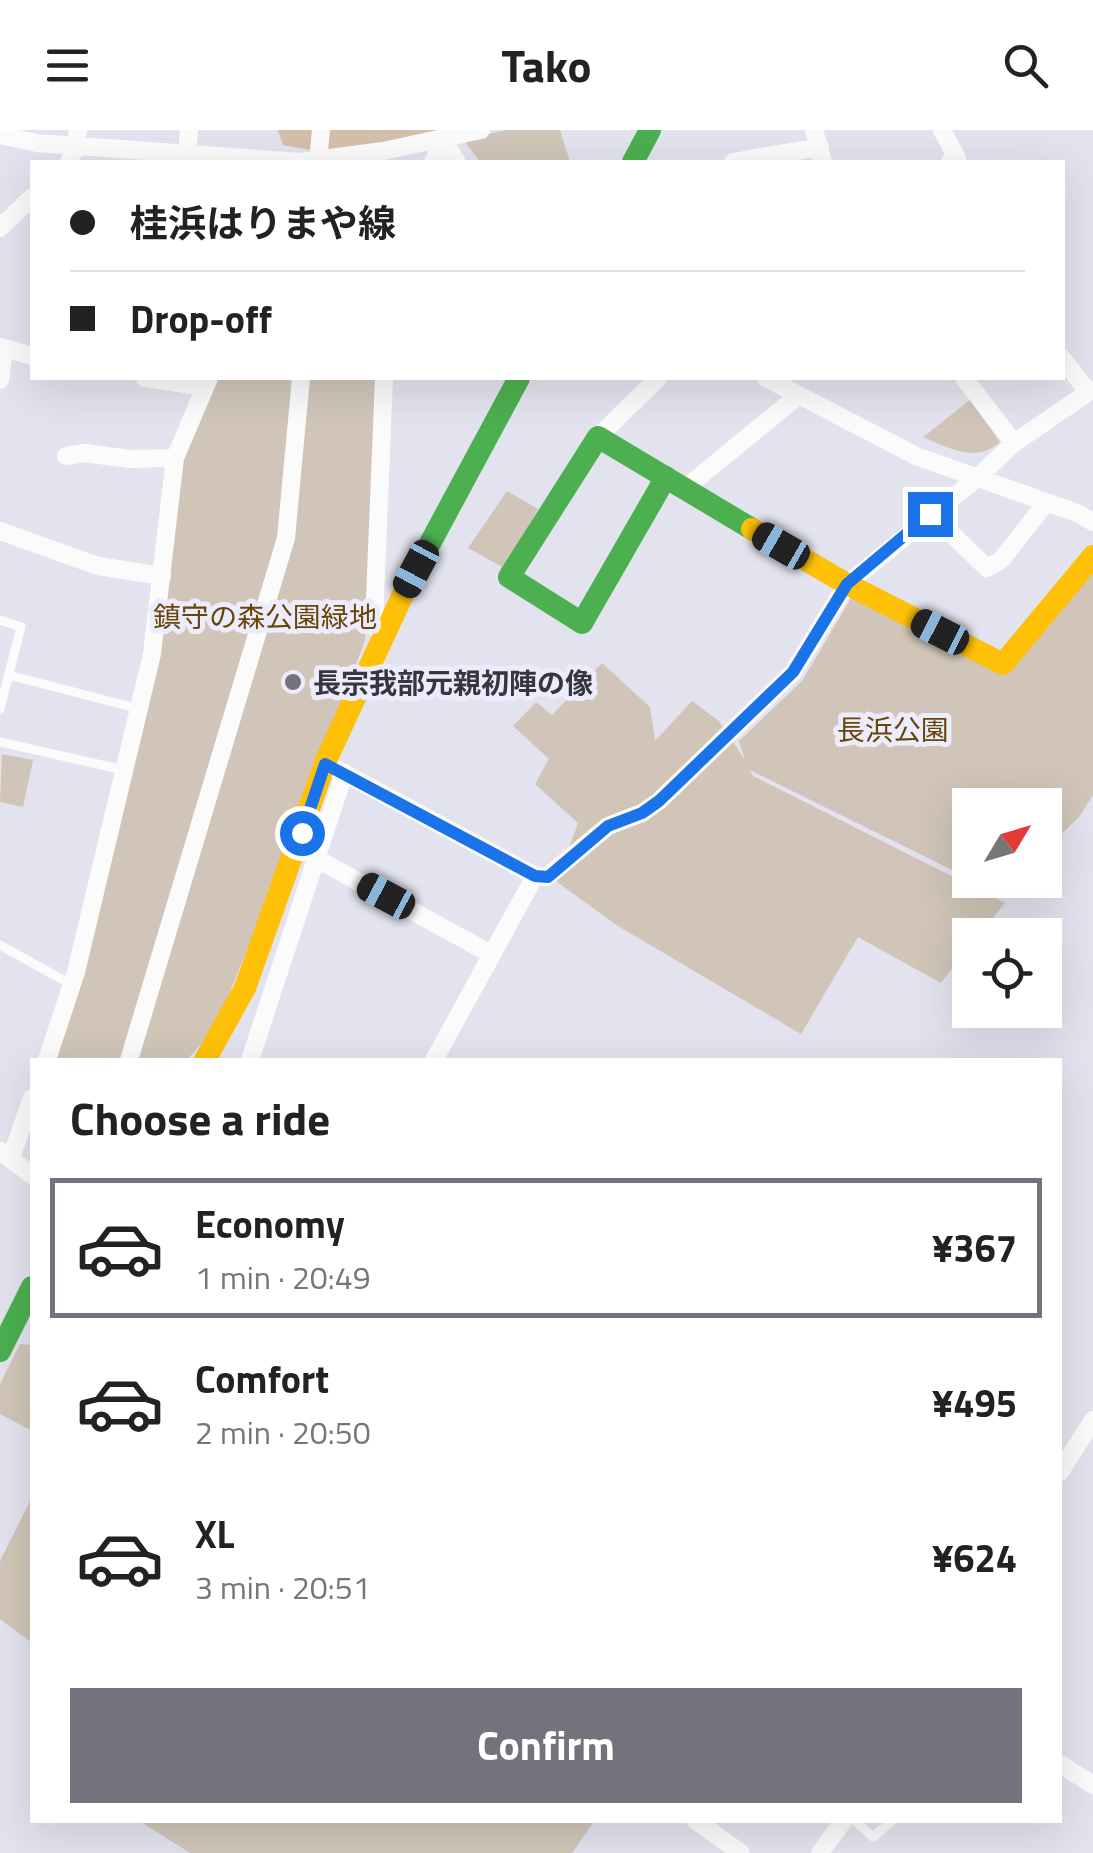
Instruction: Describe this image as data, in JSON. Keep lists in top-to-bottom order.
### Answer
{
  "parks": ["鎮守の森公園緑地", "長浜公園"],
  "places": ["長宗我部元親初陣の像"],
  "north": "top right",
  "page": {
    "header": "Tako",
    "banner": ["桂浜はりまや線", "Drop-off"],
    "heading": "Choose a ride",
    "list": [
      {
        "name": "Economy",
        "note": "1 min · 20:49",
        "value": "¥367"
      },
      {
        "name": "Comfort",
        "note": "2 min · 20:50",
        "value": "¥495"
      },
      {
        "name": "XL",
        "note": "3 min · 20:51",
        "value": "¥624"
      }
    ],
    "buttons": "Confirm"
  }
}
